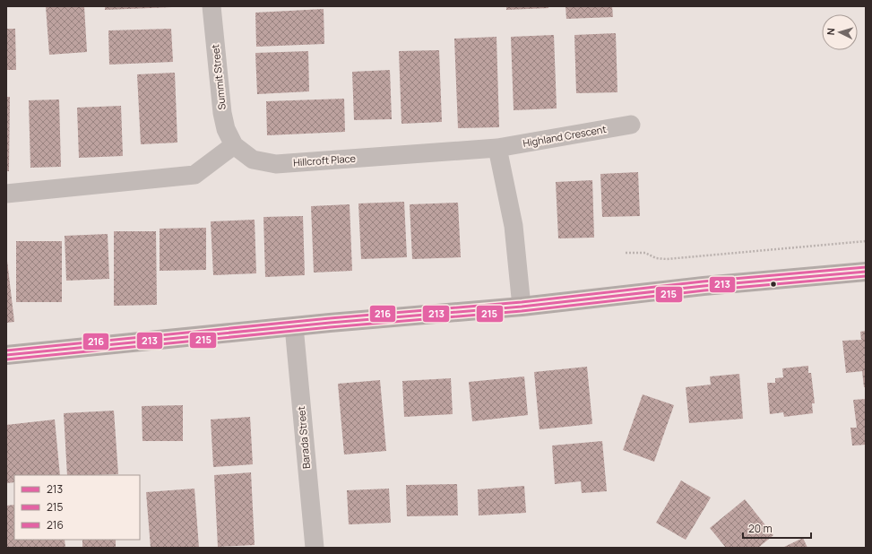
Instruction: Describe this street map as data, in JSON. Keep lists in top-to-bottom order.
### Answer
{
  "streets": {
    "street": [
      "Summit Street",
      "Highland Crescent",
      "Hillcroft Place",
      "Barada Street"
    ]
  },
  "crossings": [
    ["Summit Street", "Hillcroft Place"],
    ["Highland Crescent", "Hillcroft Place"]
  ],
  "lines": ["transit line 216", "transit line 213", "transit line 215"],
  "legend": ["213", "215", "216"],
  "scale_bar": "20 m",
  "north": "left"
}
